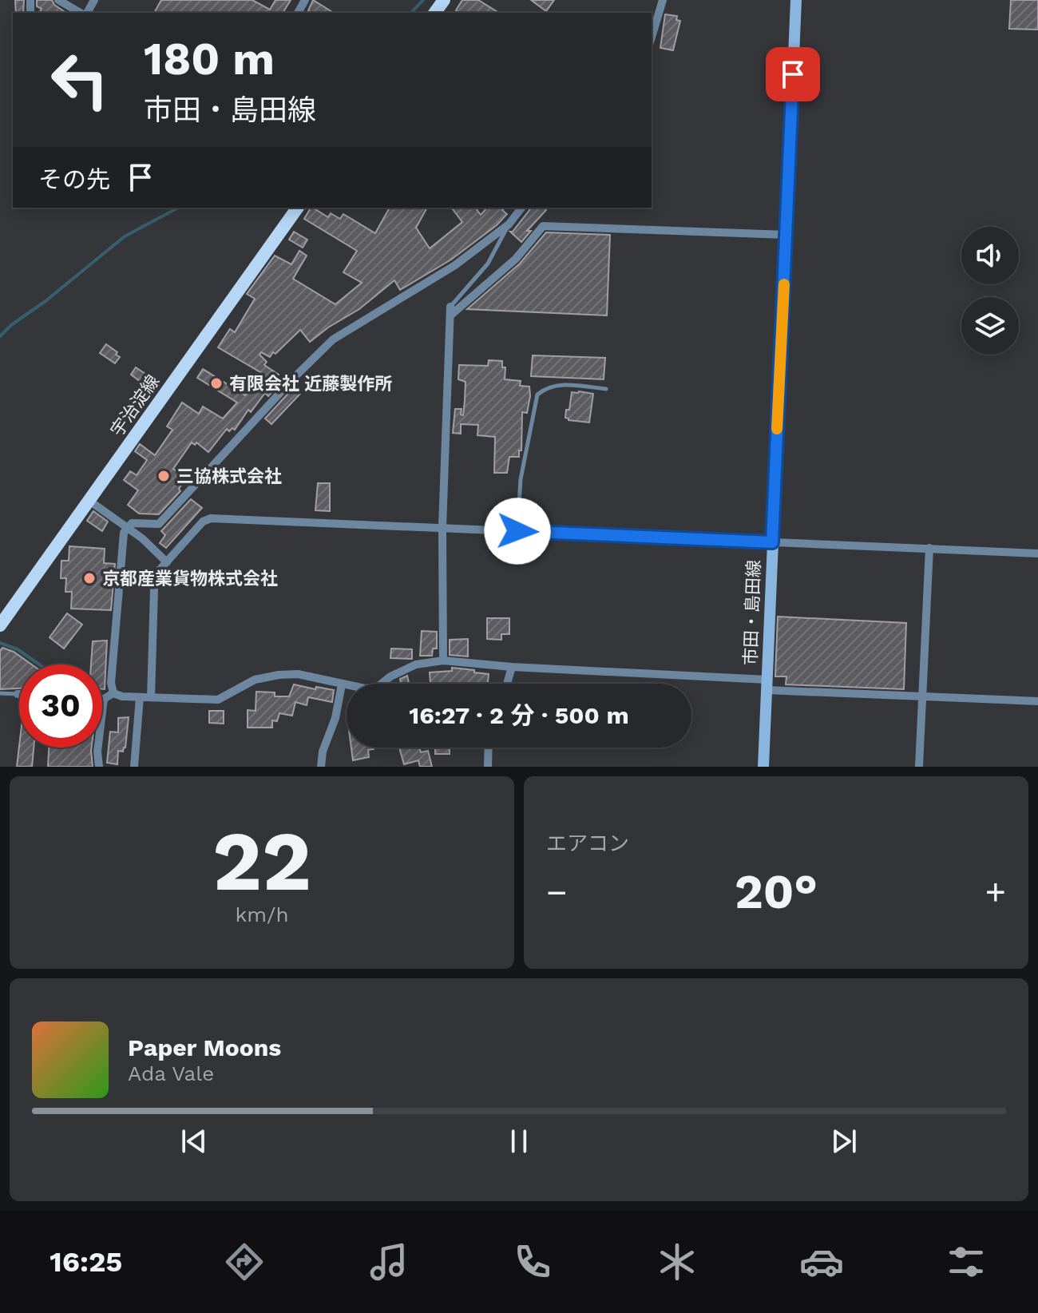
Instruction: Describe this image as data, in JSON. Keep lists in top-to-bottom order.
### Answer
{
  "streets": {
    "main road": ["宇治淀線"],
    "street": ["市田・島田線"]
  },
  "places": ["有限会社 近藤製作所", "三協株式会社", "京都産業貨物株式会社"],
  "page": {
    "turn": ["180 m", "市田・島田線"],
    "then": "その先",
    "limit": "30",
    "trip": "16:27 · 2 分 · 500 m",
    "tile": [
      ["22", "km/h"],
      "エアコン"
    ],
    "heat": ["−", "20°", "+"],
    "song": ["Paper Moons", "Ada Vale"],
    "tabs": "16:25"
  }
}
